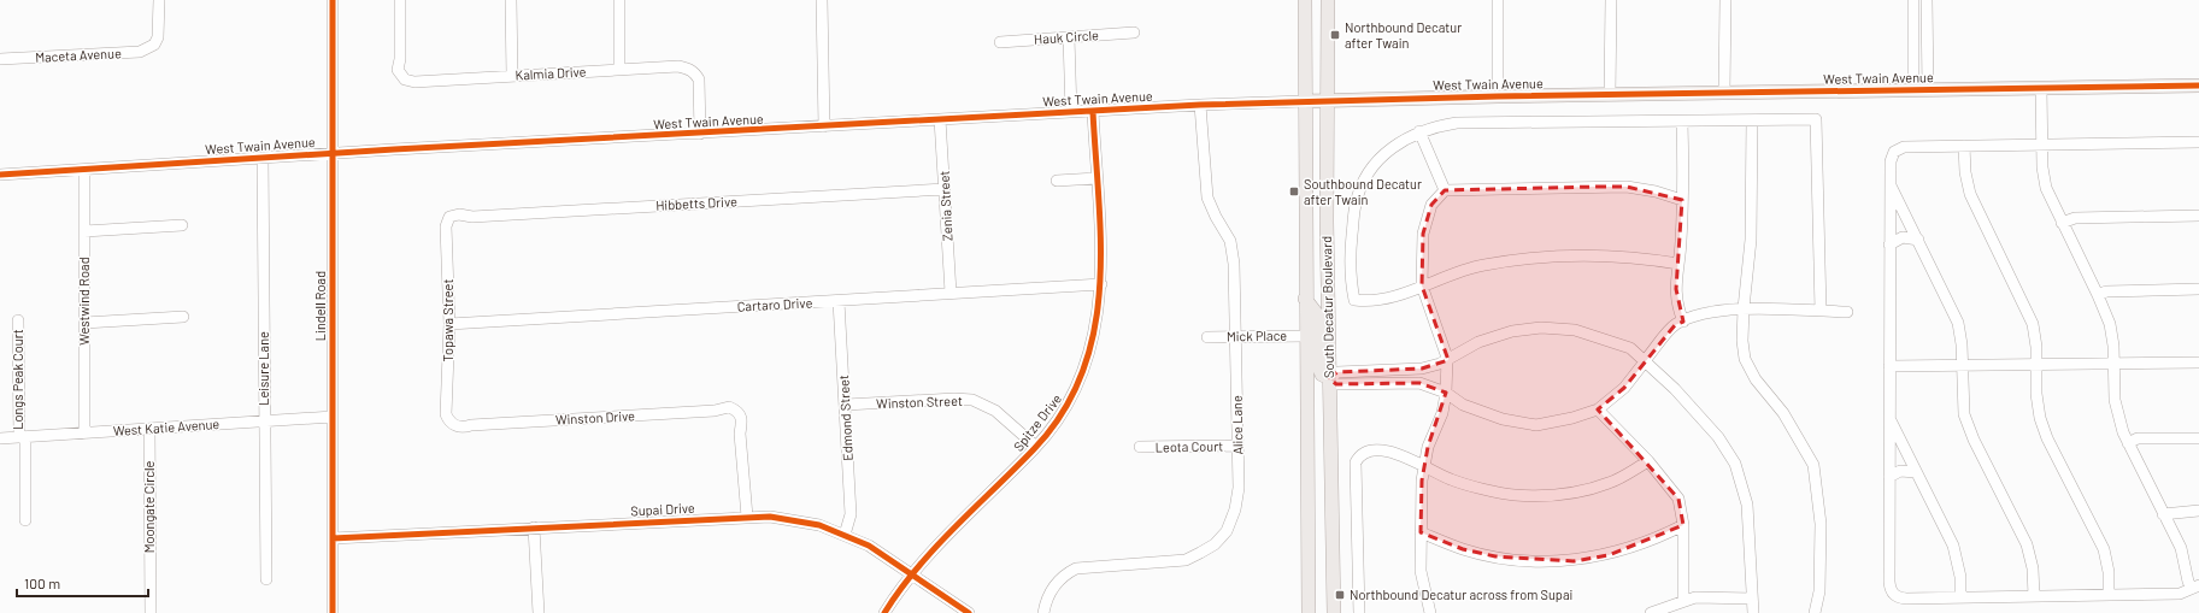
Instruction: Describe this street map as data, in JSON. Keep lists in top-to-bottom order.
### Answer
{
  "streets": {
    "main road": ["West Twain Avenue", "South Decatur Boulevard"],
    "street": [
      "Hauk Circle",
      "Maceta Avenue",
      "Kalmia Drive",
      "Hibbetts Drive",
      "Zenia Street",
      "Westwind Road",
      "Cartaro Drive",
      "Lindell Road",
      "Topawa Street",
      "Mick Place",
      "Leisure Lane",
      "Longs Peak Court",
      "Winston Street",
      "Winston Drive",
      "Edmond Street",
      "Spitze Drive",
      "Alice Lane",
      "West Katie Avenue",
      "Leota Court",
      "Moongate Circle",
      "Supai Drive"
    ]
  },
  "crossings": [
    ["Kalmia Drive", "West Twain Avenue"],
    ["West Twain Avenue", "Zenia Street"],
    ["West Twain Avenue", "Westwind Road"],
    ["West Twain Avenue", "Lindell Road"],
    ["West Twain Avenue", "South Decatur Boulevard"],
    ["West Twain Avenue", "Leisure Lane"],
    ["West Twain Avenue", "Spitze Drive"],
    ["West Twain Avenue", "Alice Lane"],
    ["Hibbetts Drive", "Zenia Street"],
    ["Hibbetts Drive", "Topawa Street"],
    ["Zenia Street", "Cartaro Drive"],
    ["Westwind Road", "West Katie Avenue"],
    ["Cartaro Drive", "Topawa Street"],
    ["Cartaro Drive", "Edmond Street"],
    ["Cartaro Drive", "Spitze Drive"],
    ["Lindell Road", "West Katie Avenue"],
    ["Lindell Road", "Supai Drive"],
    ["South Decatur Boulevard", "Mick Place"],
    ["Topawa Street", "Winston Drive"],
    ["Mick Place", "Alice Lane"],
    ["Leisure Lane", "West Katie Avenue"],
    ["Longs Peak Court", "West Katie Avenue"],
    ["Winston Street", "Edmond Street"],
    ["Winston Street", "Spitze Drive"],
    ["Winston Drive", "Supai Drive"],
    ["Edmond Street", "Supai Drive"],
    ["Spitze Drive", "Supai Drive"],
    ["Alice Lane", "Leota Court"],
    ["West Katie Avenue", "Moongate Circle"]
  ],
  "places": {
    "transit": ["Northbound Decatur after Twain", "Southbound Decatur after Twain", "Northbound Decatur across from Supai"]
  },
  "scale_bar": "100 m"
}
